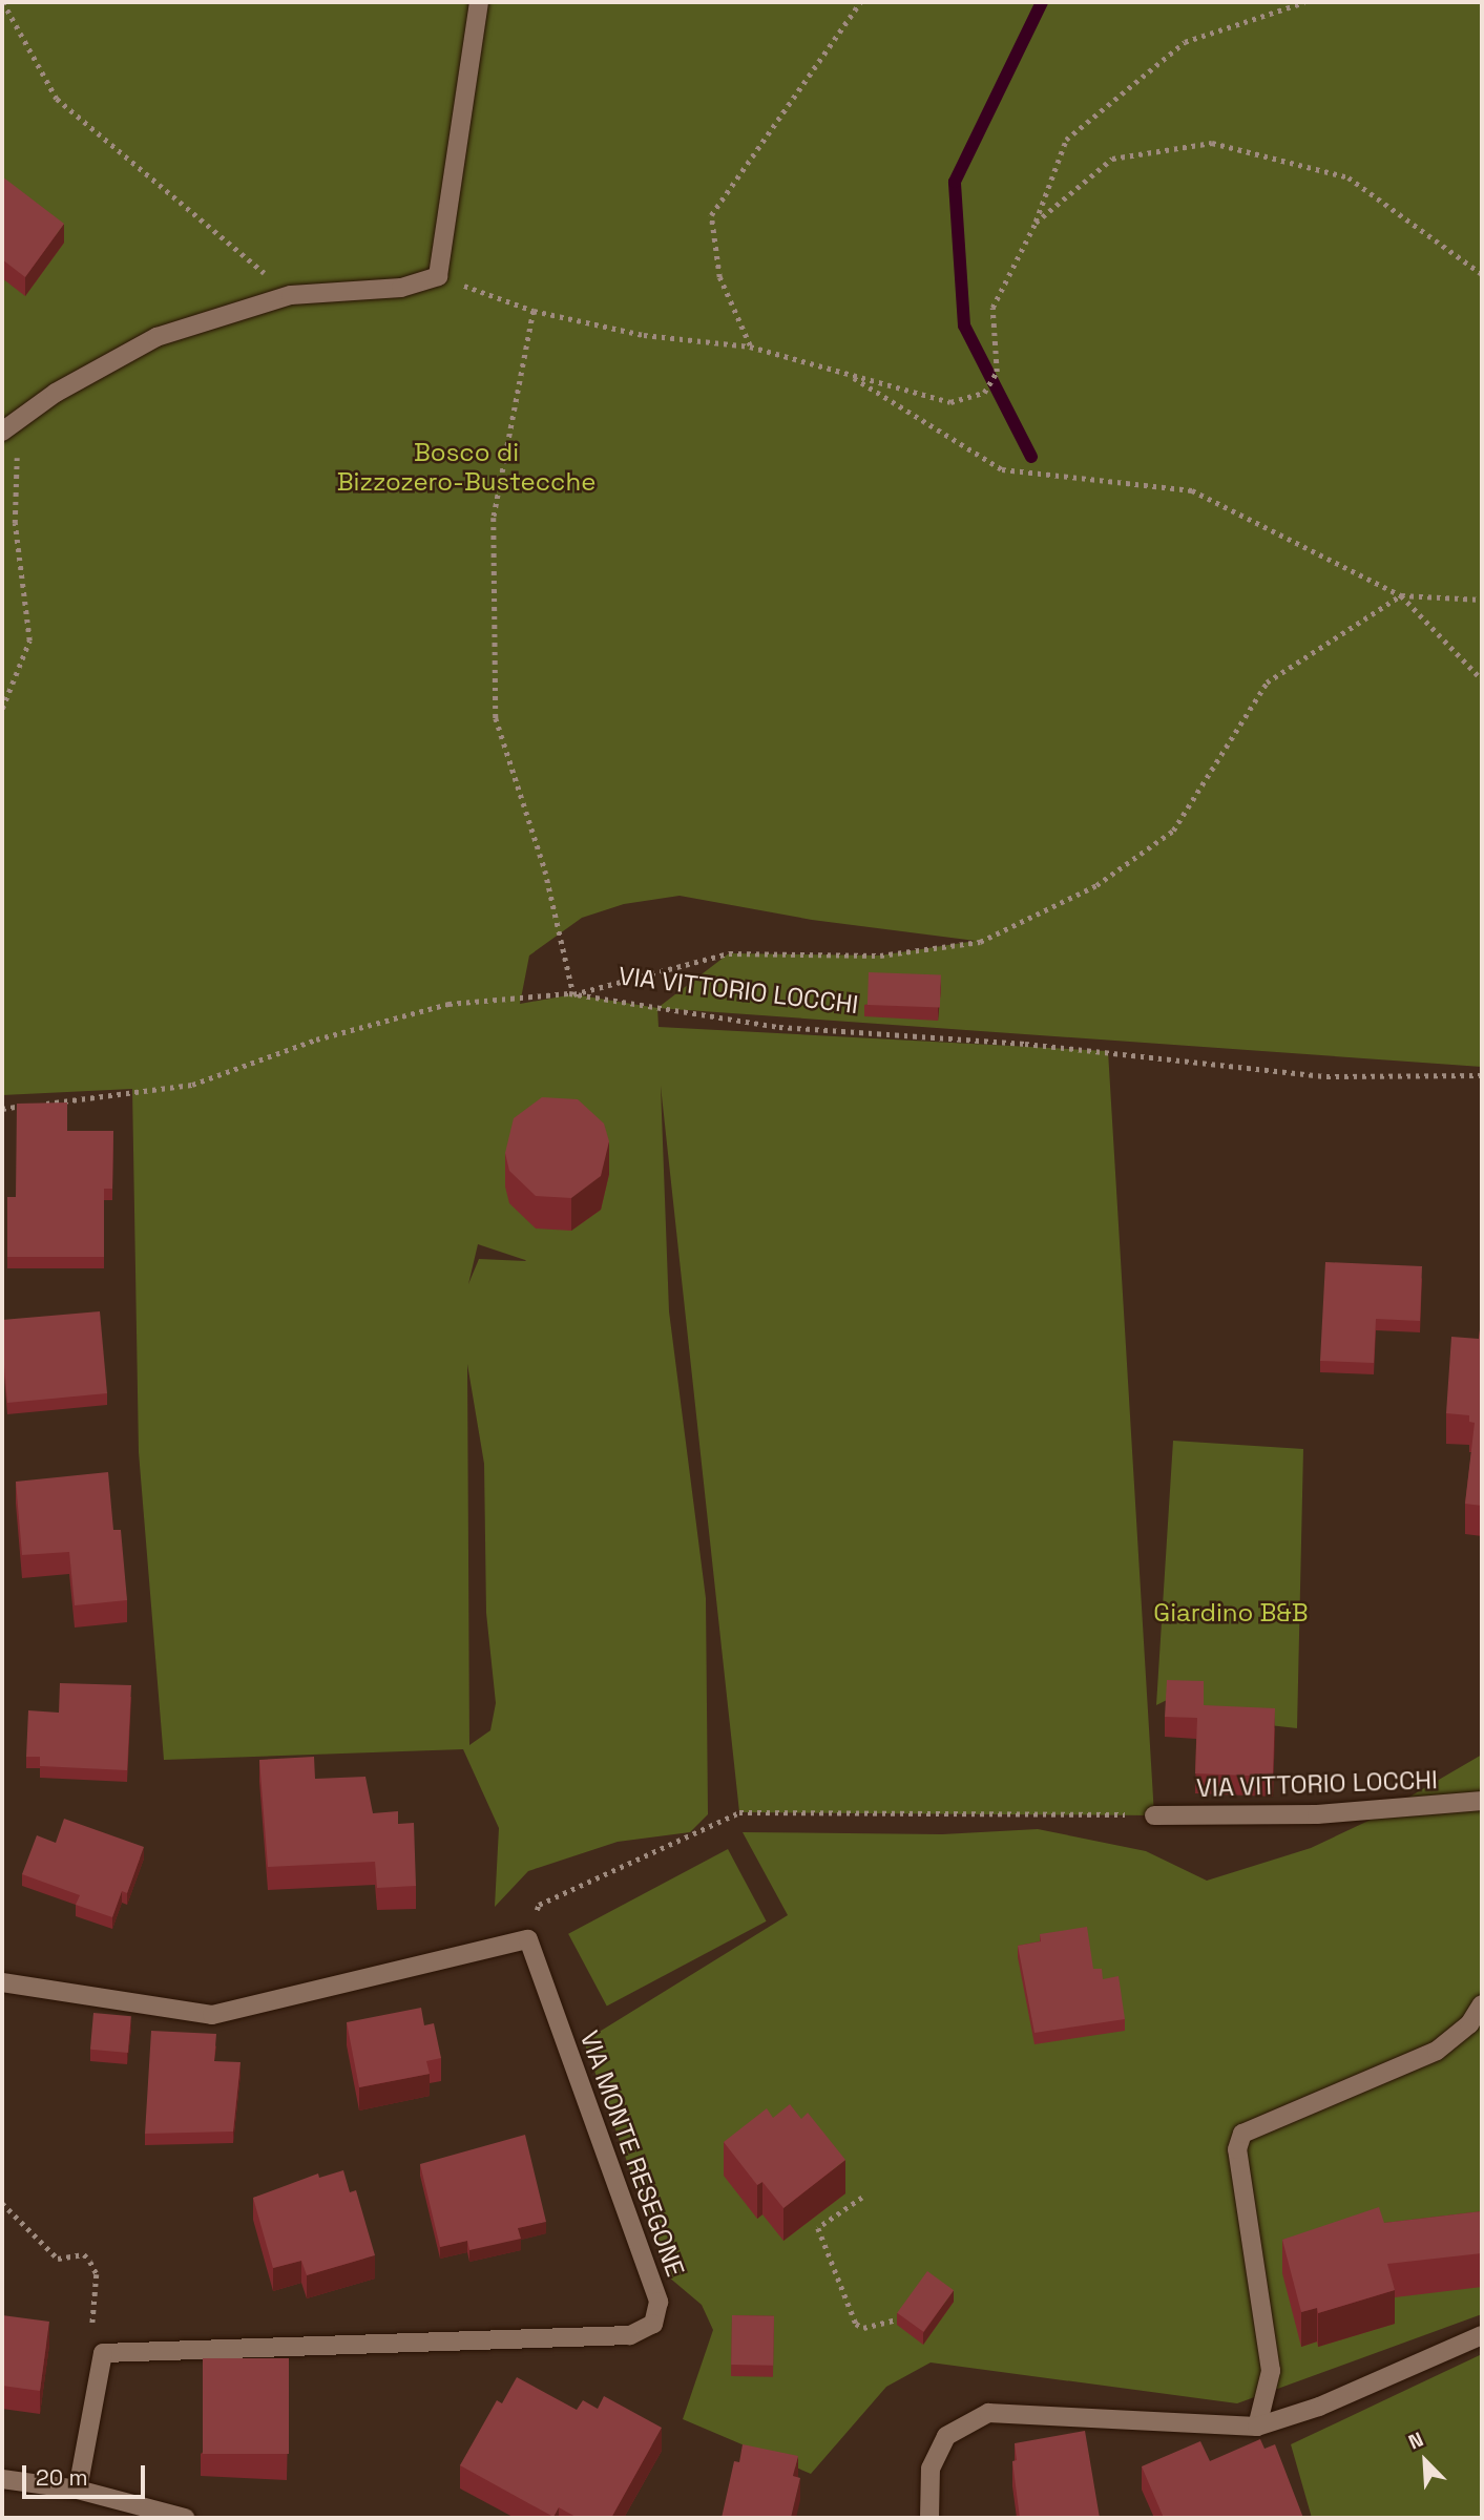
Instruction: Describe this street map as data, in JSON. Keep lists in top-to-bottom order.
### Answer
{
  "streets": {
    "street": ["VIA VITTORIO LOCCHI", "VIA MONTE RESEGONE"]
  },
  "parks": ["Bosco di Bizzozero-Bustecche", "Giardino B&B"],
  "scale_bar": "20 m",
  "north": "top left"
}
